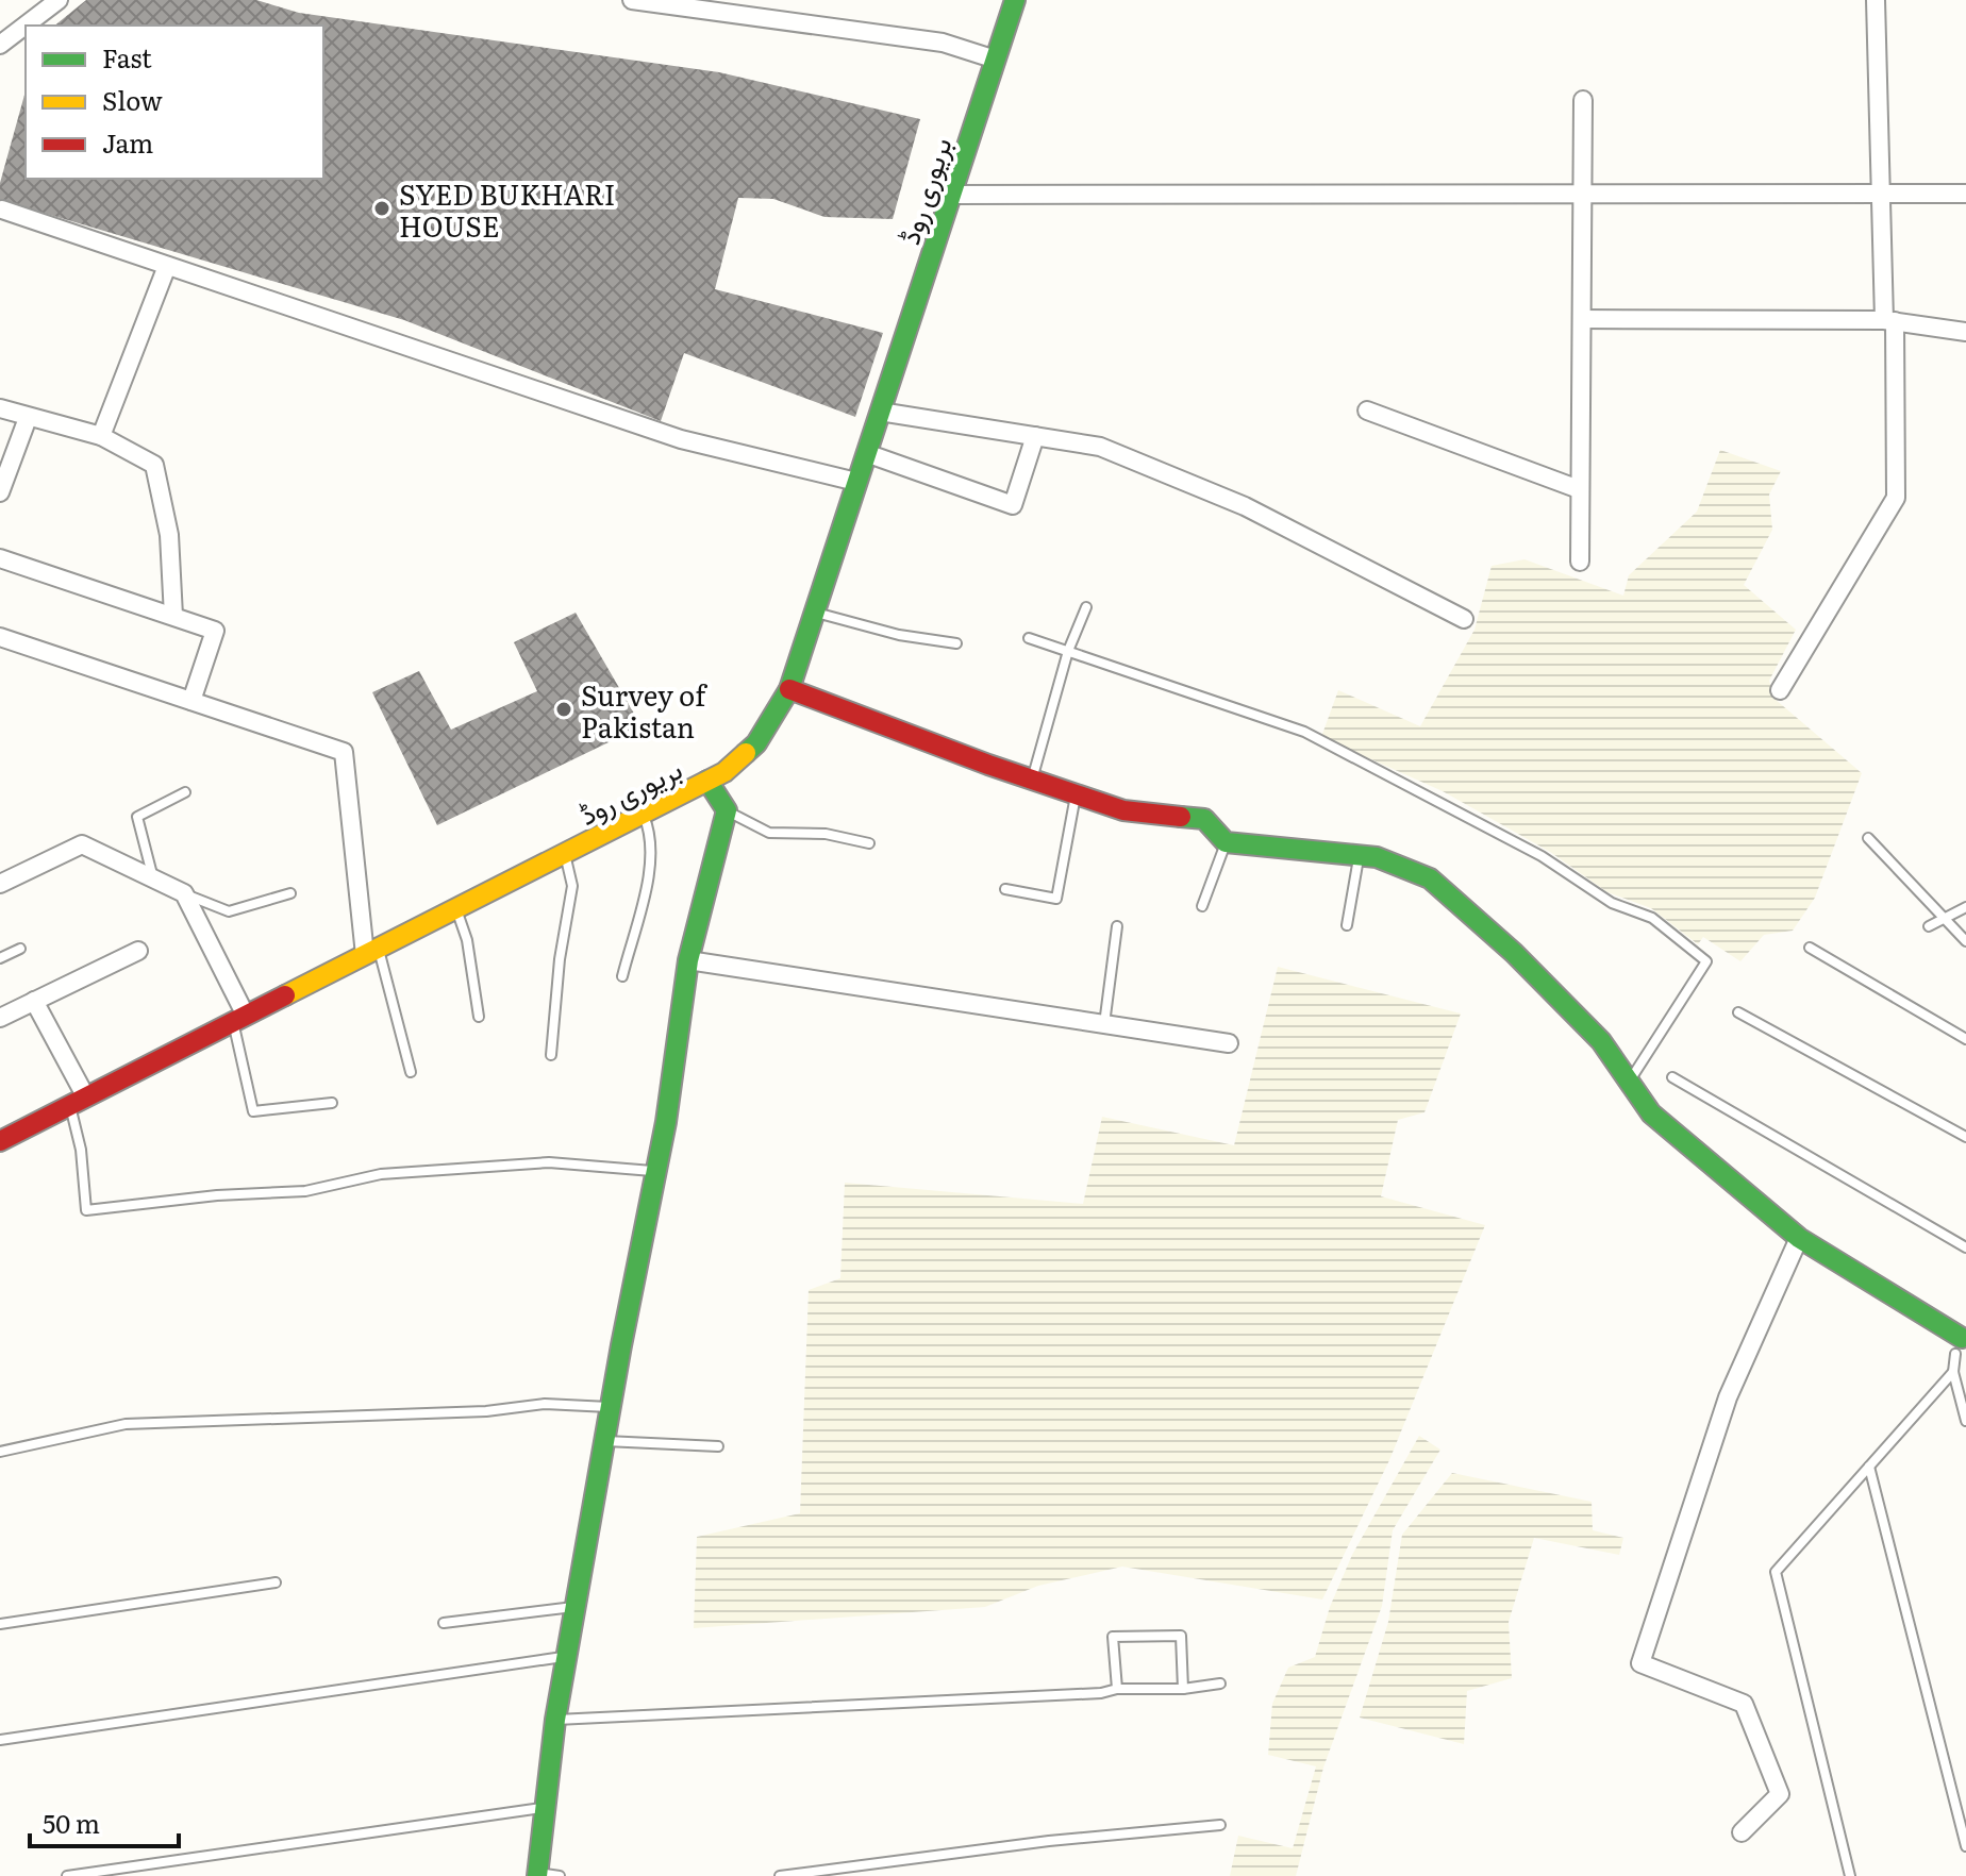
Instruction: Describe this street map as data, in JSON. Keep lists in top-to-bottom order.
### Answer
{
  "streets": {
    "street": ["بریوری روڈ"]
  },
  "places": ["SYED BUKHARI HOUSE", "Survey of Pakistan"],
  "legend": ["Fast", "Slow", "Jam"],
  "scale_bar": "50 m"
}
